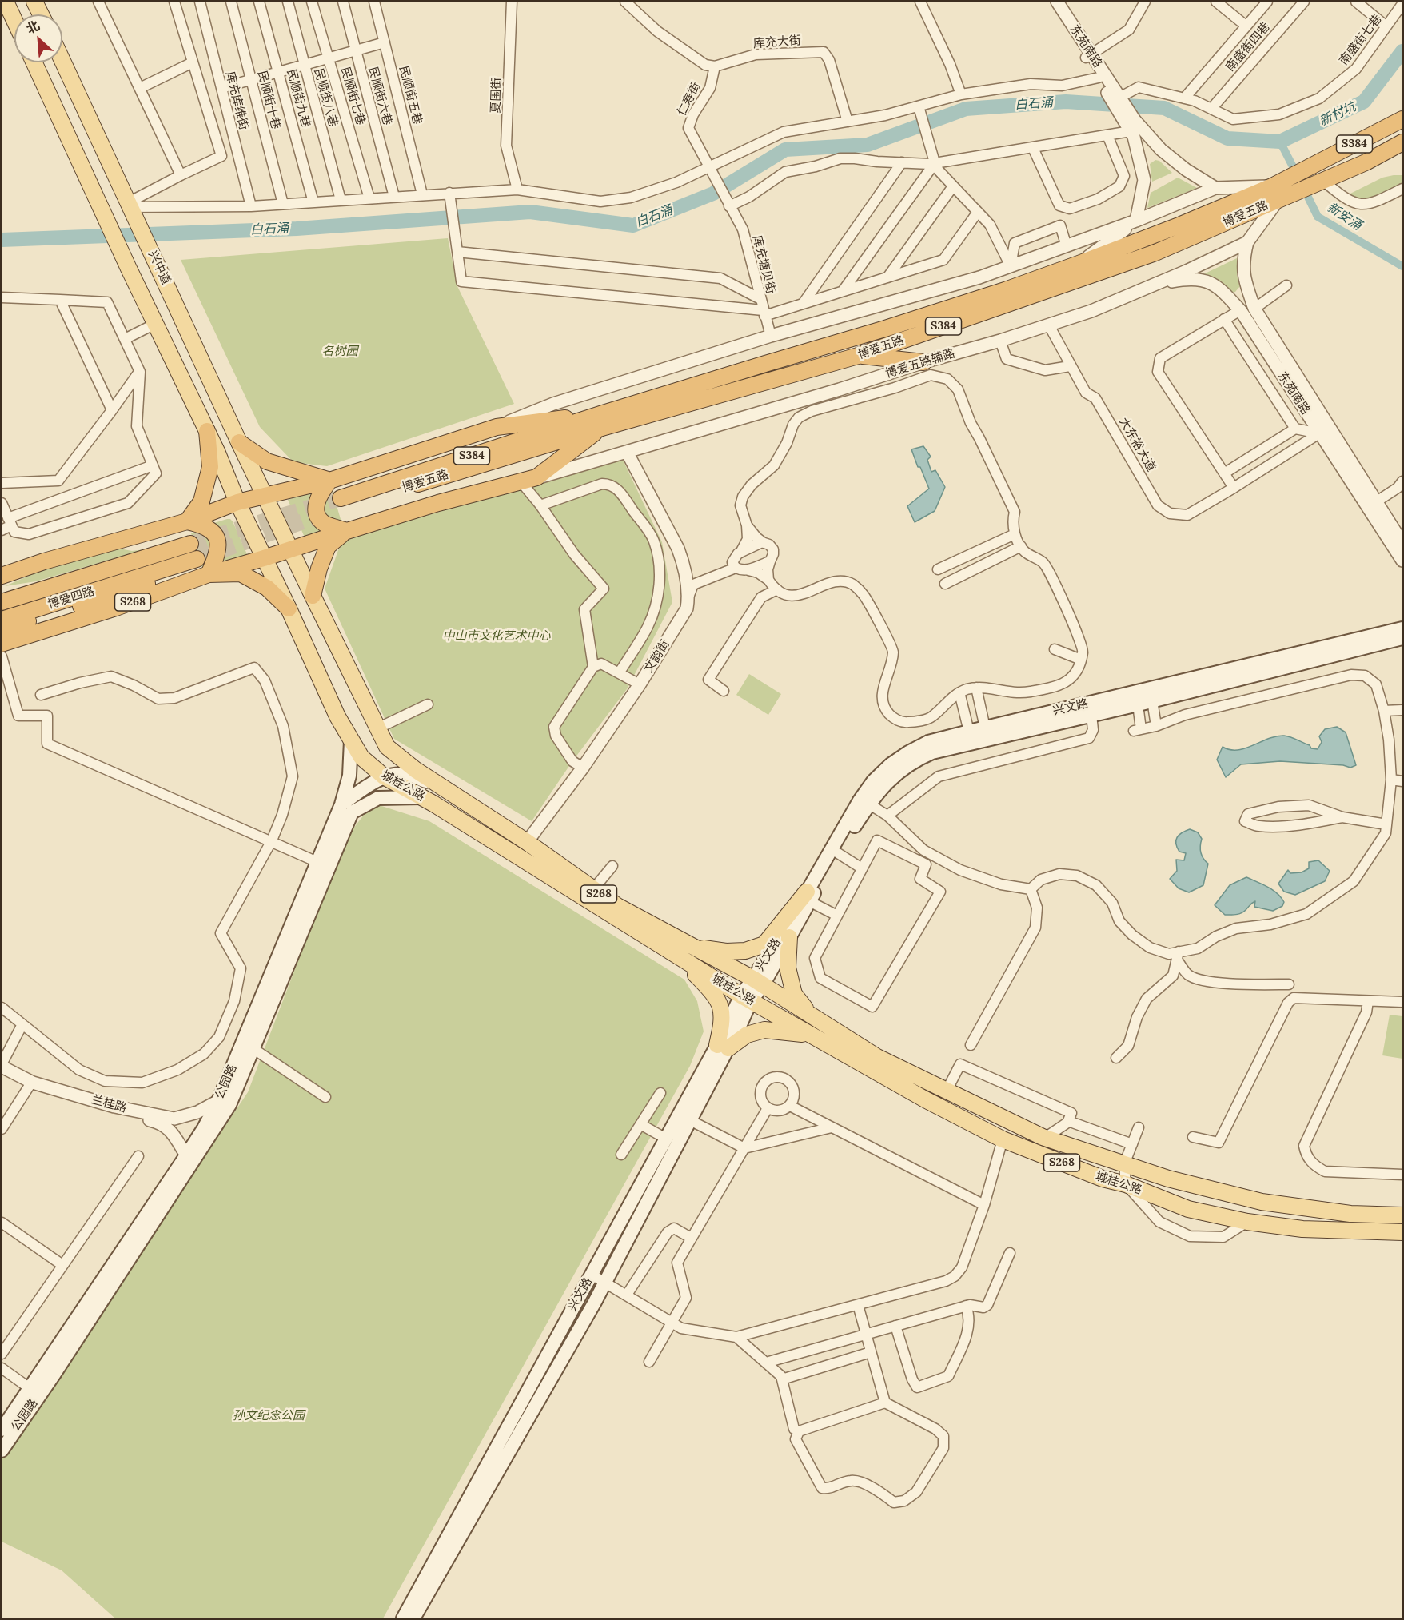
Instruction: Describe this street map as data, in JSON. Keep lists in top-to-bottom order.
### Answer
{
  "streets": {
    "highway": [
      "S384",
      "博爱五路",
      "博爱四路",
      "S268"
    ],
    "main road": [
      "兴中道",
      "兴文路",
      "城桂公路",
      "公园路"
    ],
    "street": [
      "南盛街七巷",
      "库充大街",
      "东苑南路",
      "南盛街四巷",
      "民顺街五巷",
      "夏围街",
      "民顺街七巷",
      "民顺街六巷",
      "民顺街八巷",
      "民顺街九巷",
      "仁寿街",
      "民顺街十巷",
      "库充库维街",
      "库充塘贝街",
      "博爱五路辅路",
      "大东裕大道",
      "文韵街",
      "兰桂路"
    ]
  },
  "crossings": [
    ["南盛街七巷", "东苑南路"],
    ["南盛街七巷", "南盛街四巷"],
    ["库充大街", "仁寿街"],
    ["东苑南路", "博爱五路辅路"],
    ["东苑南路", "大东裕大道"],
    ["仁寿街", "库充塘贝街"],
    ["博爱五路", "库充塘贝街"],
    ["博爱五路", "博爱五路辅路"],
    ["兴中道", "城桂公路"],
    ["博爱五路辅路", "大东裕大道"],
    ["博爱五路辅路", "文韵街"],
    ["S268", "城桂公路"],
    ["文韵街", "城桂公路"],
    ["兴文路", "城桂公路"],
    ["城桂公路", "公园路"],
    ["公园路", "兰桂路"]
  ],
  "water": ["白石涌", "新村坑", "新安涌"],
  "parks": ["名树园", "中山市文化艺术中心", "孙文纪念公园"],
  "north": "top left"
}
